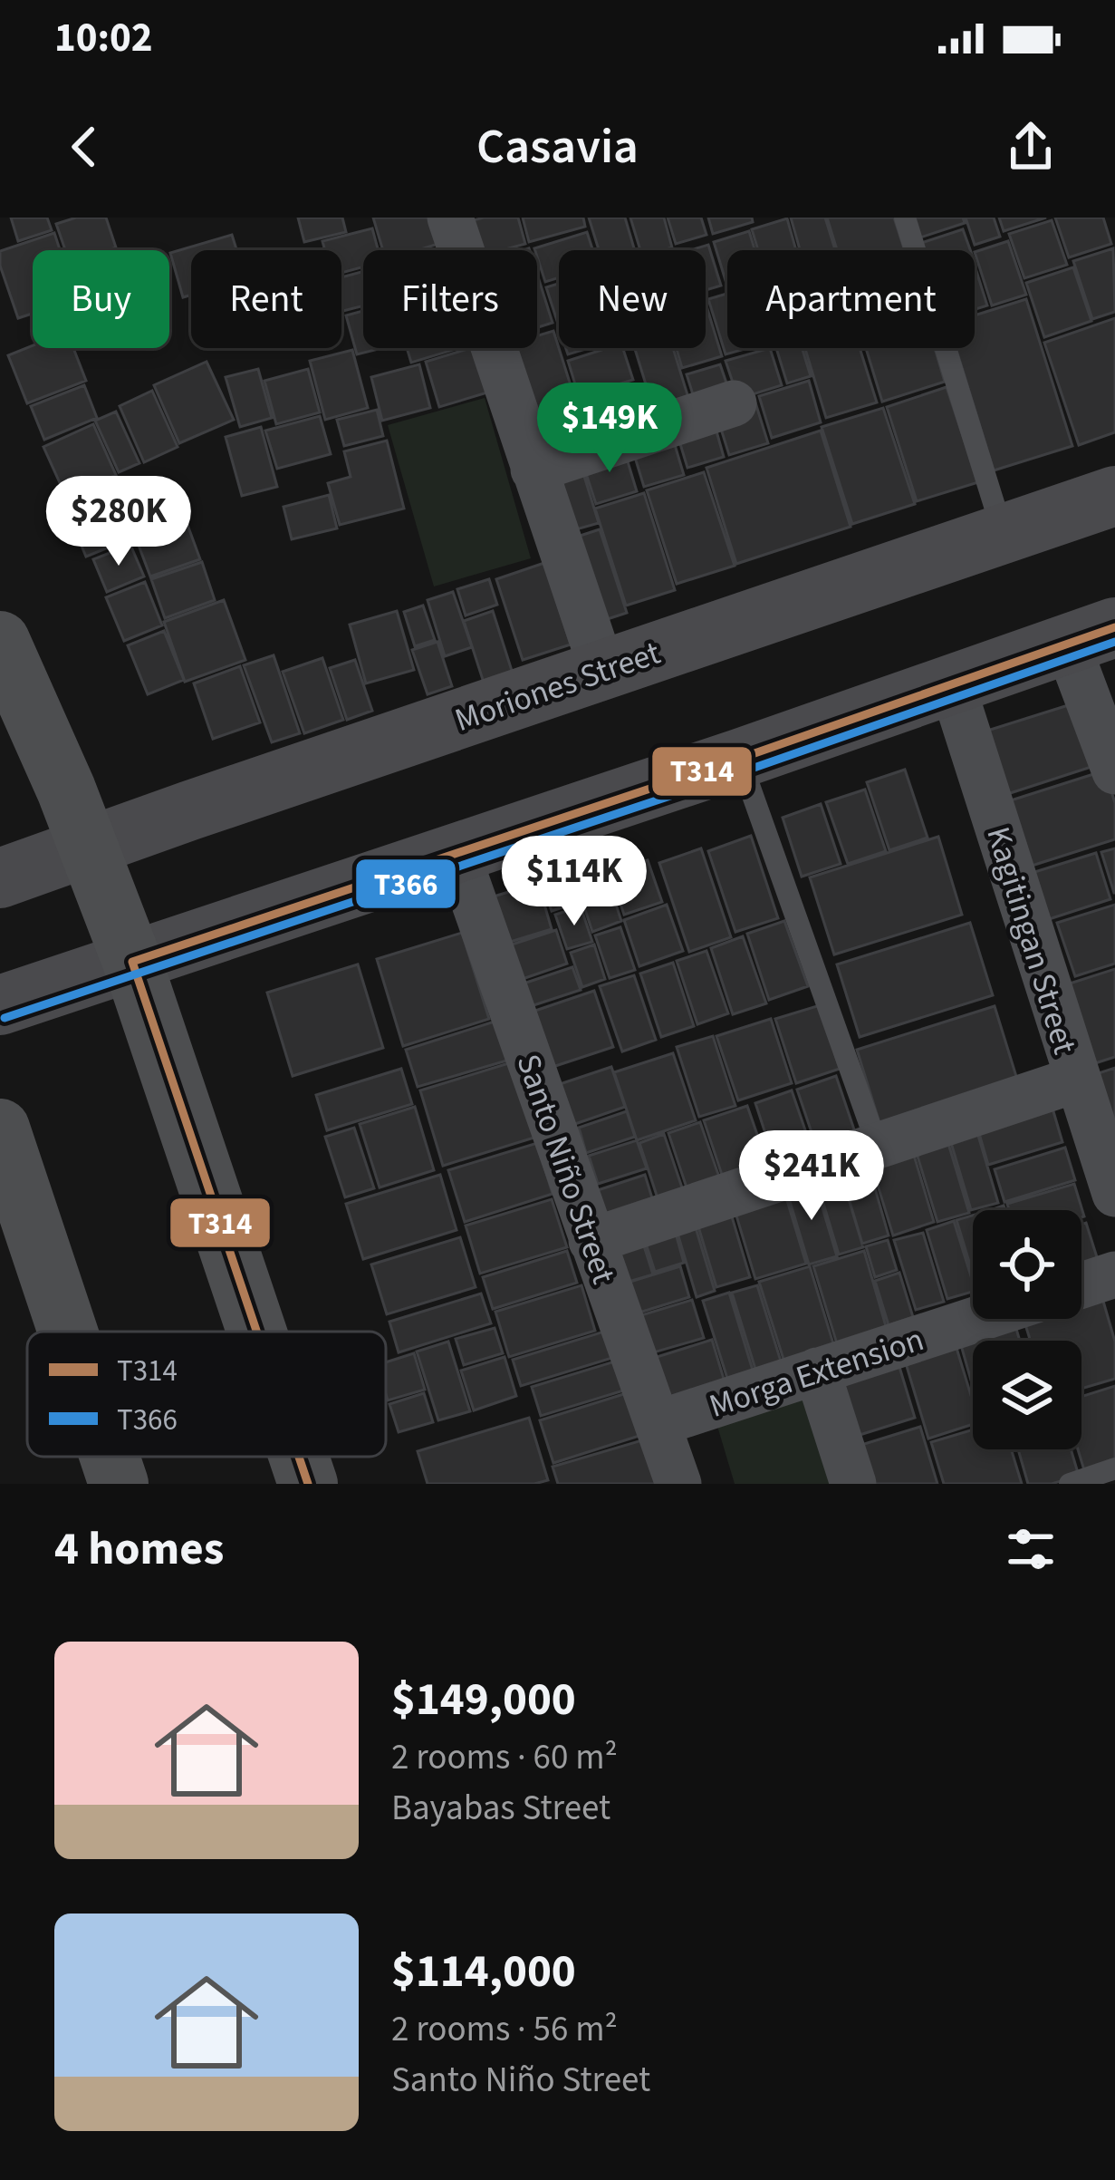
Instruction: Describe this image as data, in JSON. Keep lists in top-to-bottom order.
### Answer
{
  "streets": {
    "main road": ["Moriones Street"],
    "street": ["Kagitingan Street", "Santo Niño Street", "Morga Extension"]
  },
  "crossings": [
    ["Santo Niño Street", "Morga Extension"]
  ],
  "lines": ["transit line T314", "transit line T366"],
  "legend": ["T314", "T366"],
  "page": {
    "status": "10:02",
    "header": "Casavia",
    "chip": [
      "Buy",
      "Rent",
      "Filters",
      "New",
      "Apartment"
    ],
    "price": [
      "$149K",
      "$280K",
      "$114K",
      "$241K"
    ],
    "heading": "4 homes",
    "list": [
      {
        "name": "$149,000",
        "note": "2 rooms · 60 m² · Bayabas Street"
      },
      {
        "name": "$114,000",
        "note": "2 rooms · 56 m² · Santo Niño Street"
      }
    ]
  }
}
